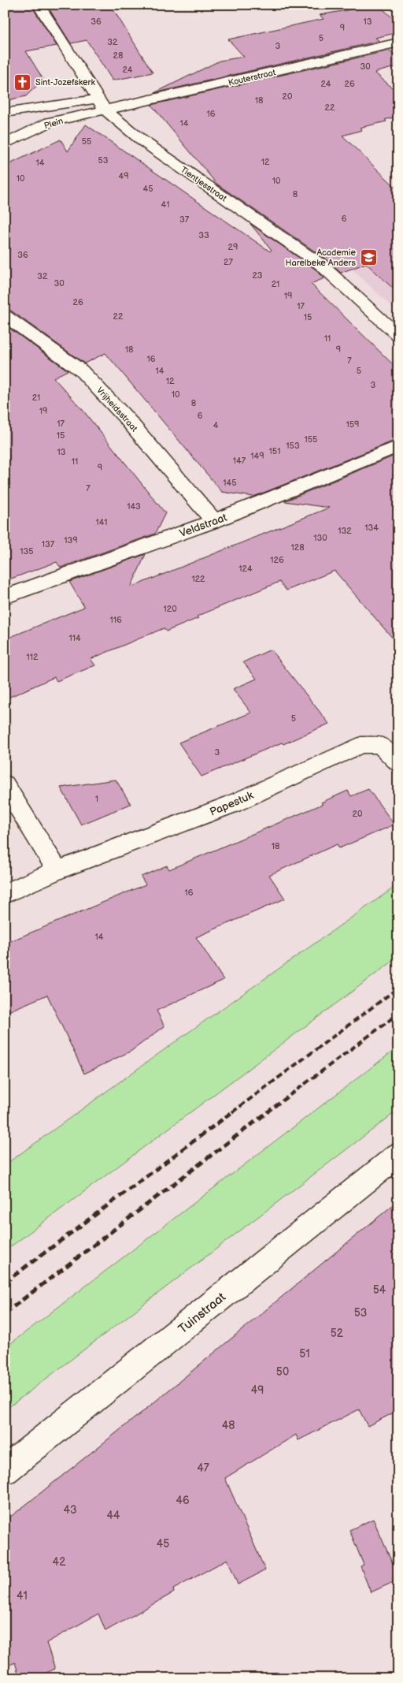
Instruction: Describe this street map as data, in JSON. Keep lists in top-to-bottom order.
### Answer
{
  "streets": {
    "street": [
      "Kouterstraat",
      "Plein",
      "Tientjesstraat",
      "Vrijheidsstraat",
      "Veldstraat",
      "Papestuk",
      "Tuinstraat"
    ]
  },
  "crossings": [
    ["Kouterstraat", "Plein"],
    ["Kouterstraat", "Tientjesstraat"],
    ["Plein", "Tientjesstraat"],
    ["Vrijheidsstraat", "Veldstraat"]
  ],
  "places": {
    "church": ["Sint-Jozefskerk"],
    "school or university": ["Academie Harelbeke Anders"]
  },
  "house_numbers": [
    "36",
    "13",
    "9",
    "5",
    "32",
    "3",
    "28",
    "30",
    "24",
    "24",
    "26",
    "20",
    "18",
    "22",
    "16",
    "14",
    "55",
    "53",
    "12",
    "14",
    "49",
    "10",
    "10",
    "45",
    "8",
    "41",
    "6",
    "37",
    "33",
    "29",
    "36",
    "27",
    "23",
    "32",
    "30",
    "21",
    "19",
    "26",
    "17",
    "22",
    "15",
    "11",
    "18",
    "9",
    "16",
    "7",
    "14",
    "5",
    "12",
    "3",
    "10",
    "21",
    "8",
    "19",
    "6",
    "17",
    "159",
    "4",
    "15",
    "155",
    "153",
    "151",
    "13",
    "149",
    "147",
    "11",
    "9",
    "145",
    "7",
    "143",
    "141",
    "134",
    "132",
    "130",
    "139",
    "137",
    "128",
    "135",
    "126",
    "124",
    "122",
    "120",
    "116",
    "114",
    "112",
    "5",
    "3",
    "1",
    "20",
    "18",
    "16",
    "14",
    "54",
    "53",
    "52",
    "51",
    "50",
    "49",
    "48",
    "47",
    "46",
    "43",
    "44",
    "45",
    "42",
    "41"
  ]
}
